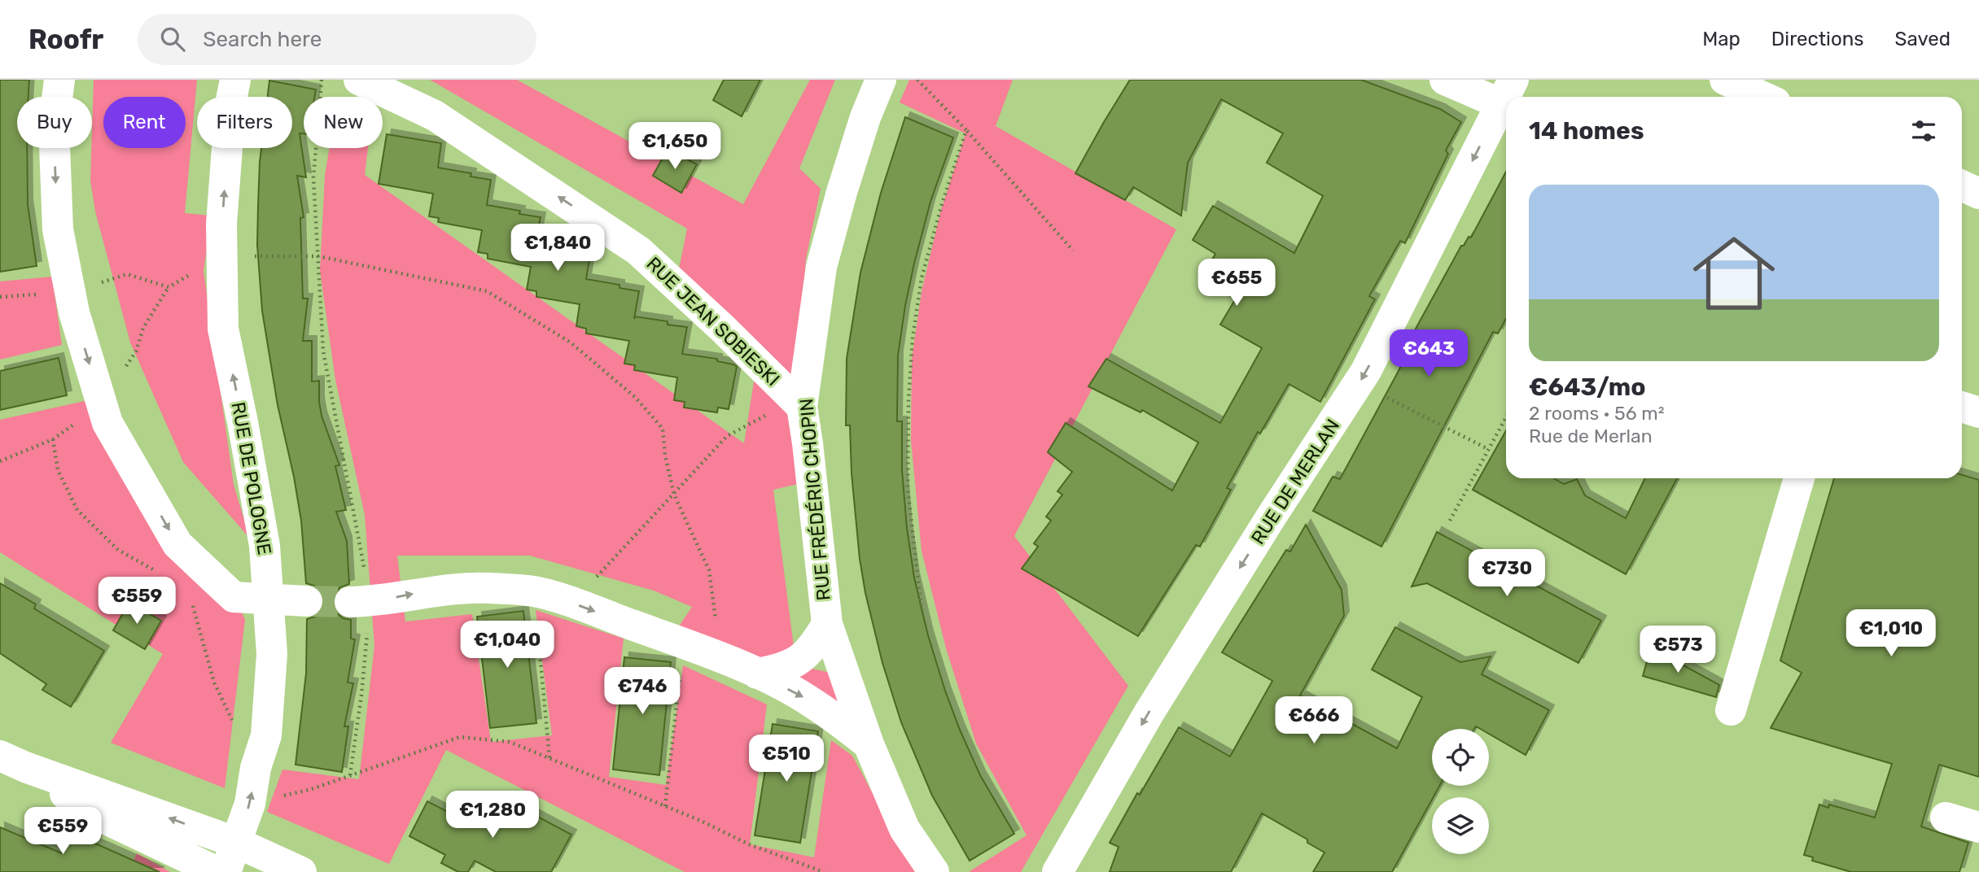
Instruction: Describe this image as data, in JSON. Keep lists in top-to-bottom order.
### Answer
{
  "streets": {
    "street": [
      "RUE JEAN SOBIESKI",
      "RUE DE POLOGNE",
      "RUE DE MERLAN",
      "RUE FRÉDÉRIC CHOPIN"
    ]
  },
  "crossings": [
    ["RUE JEAN SOBIESKI", "RUE FRÉDÉRIC CHOPIN"]
  ],
  "one_way": ["RUE JEAN SOBIESKI", "RUE DE POLOGNE", "RUE DE MERLAN"],
  "page": {
    "header": "Roofr",
    "search": "Search here",
    "nav": ["Map", "Directions", "Saved"],
    "chip": [
      "Buy",
      "Rent",
      "Filters",
      "New"
    ],
    "heading": "14 homes",
    "price": [
      "€1,650",
      "€1,840",
      "€655",
      "€643",
      "€730",
      "€559",
      "€1,010",
      "€1,040",
      "€573",
      "€746",
      "€666",
      "€510",
      "€1,280",
      "€559"
    ],
    "list": [
      {
        "name": "€643/mo",
        "note": "2 rooms · 56 m² · Rue de Merlan"
      }
    ]
  }
}
